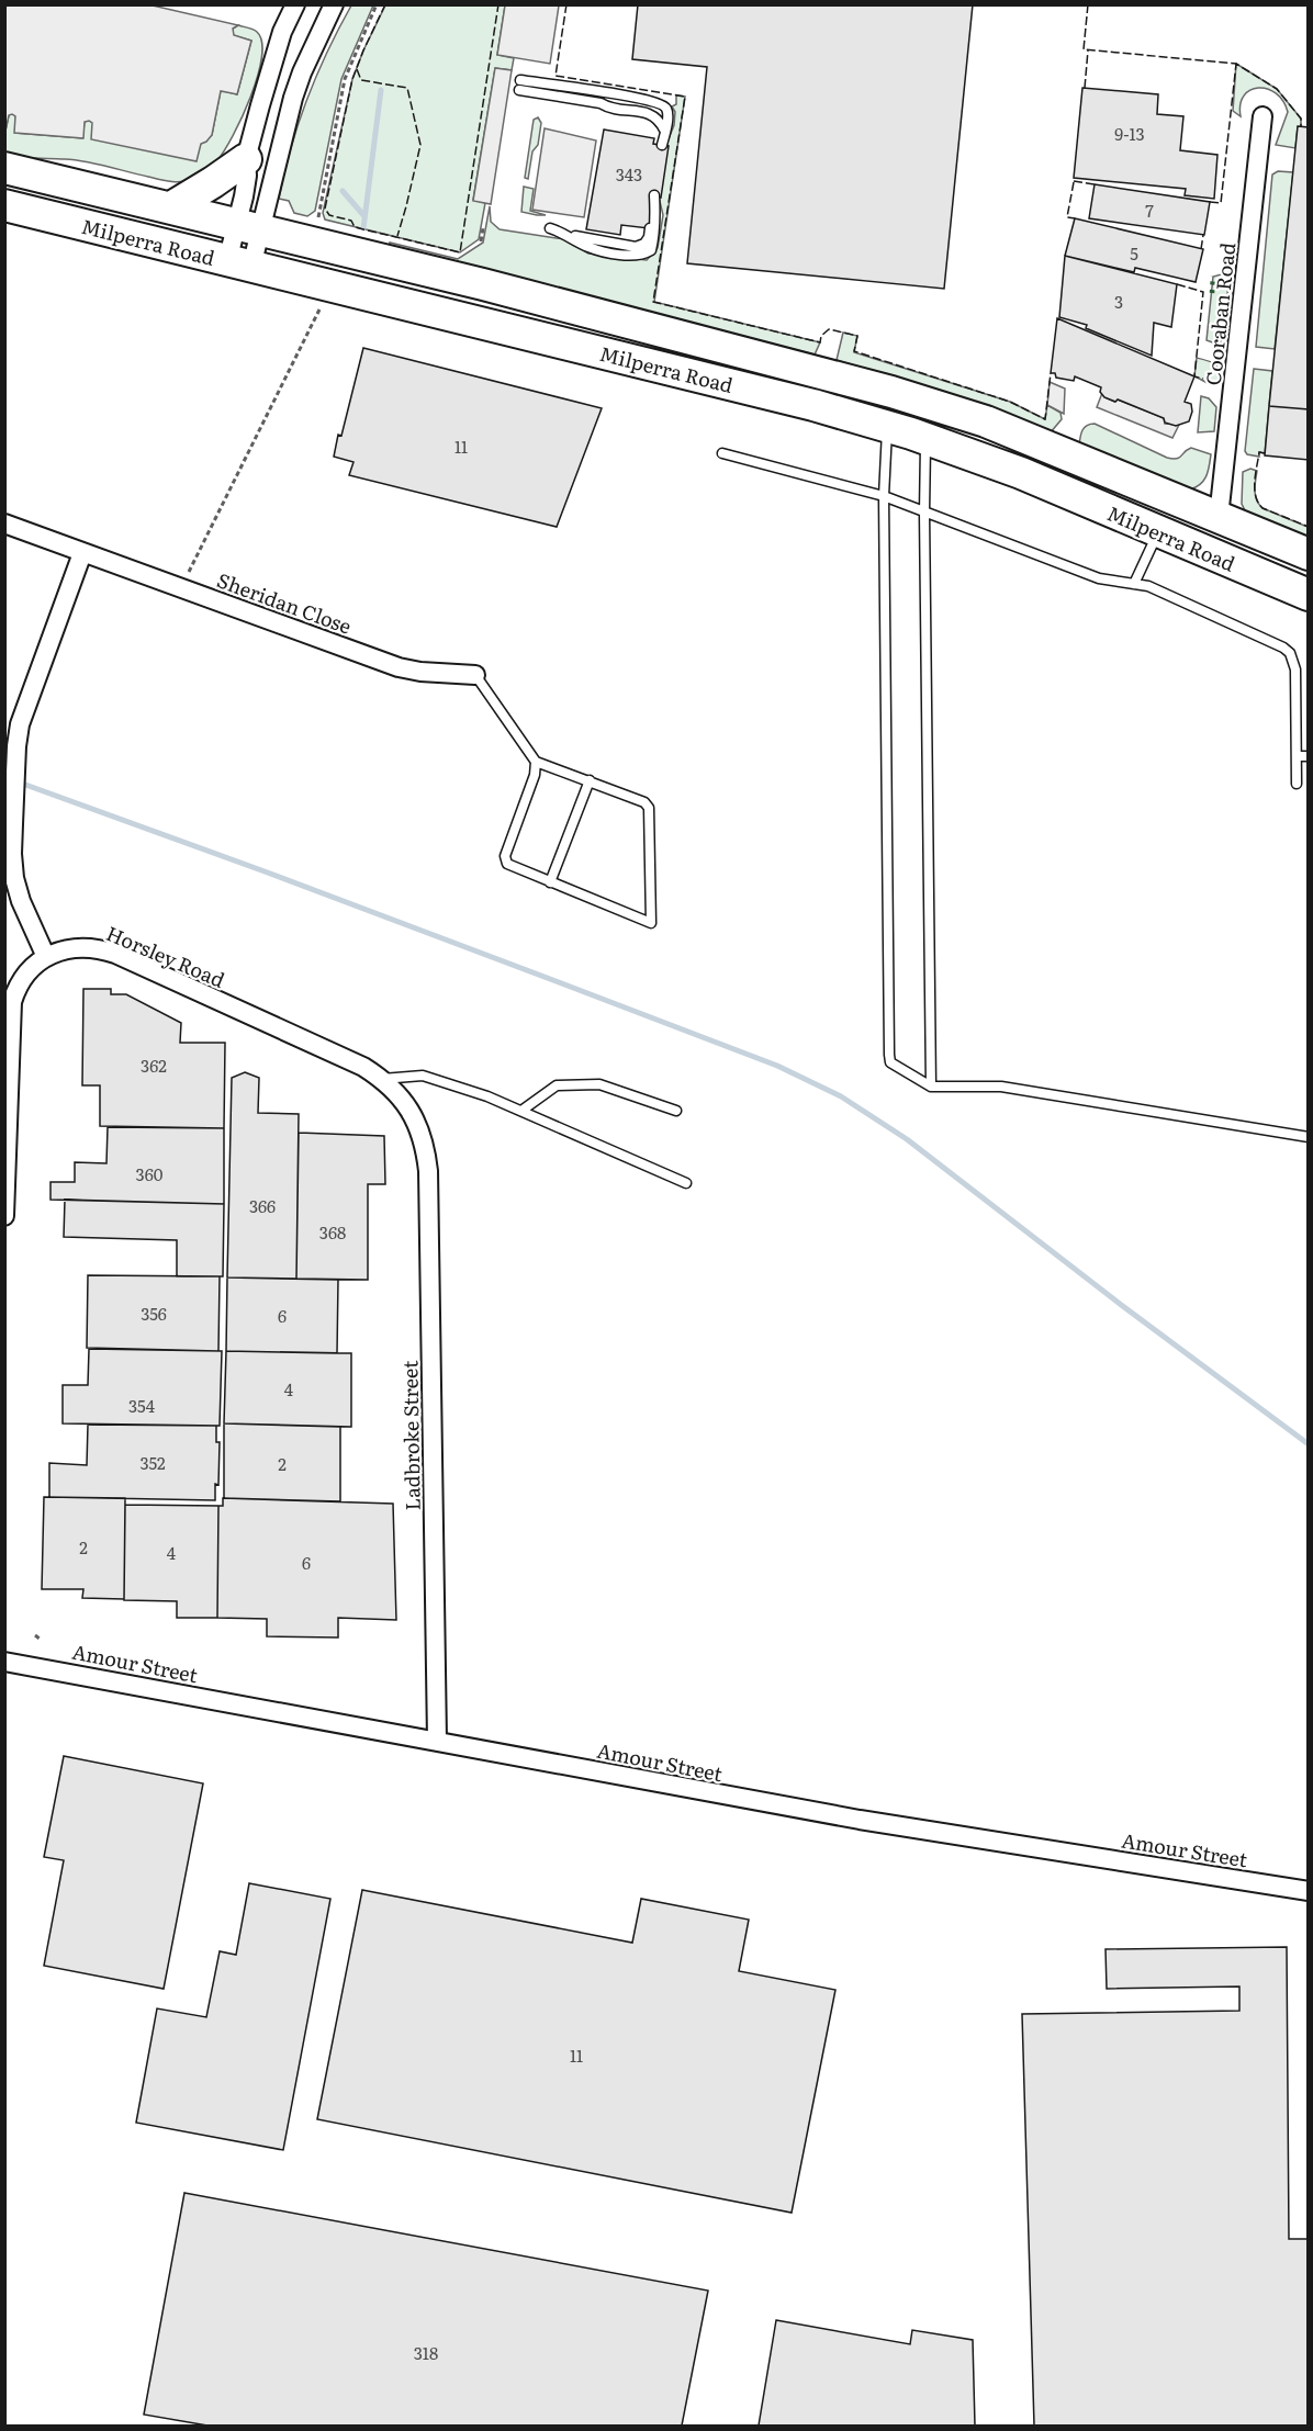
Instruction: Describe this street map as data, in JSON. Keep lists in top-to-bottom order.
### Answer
{
  "streets": {
    "highway": ["Milperra Road"],
    "street": [
      "Cooraban Road",
      "Sheridan Close",
      "Horsley Road",
      "Ladbroke Street",
      "Amour Street"
    ]
  },
  "crossings": [
    ["Milperra Road", "Cooraban Road"],
    ["Horsley Road", "Ladbroke Street"],
    ["Ladbroke Street", "Amour Street"]
  ],
  "house_numbers": [
    "9-13",
    "343",
    "7",
    "5",
    "3",
    "11",
    "362",
    "360",
    "366",
    "368",
    "356",
    "6",
    "4",
    "354",
    "352",
    "2",
    "2",
    "4",
    "6",
    "11",
    "318"
  ]
}
